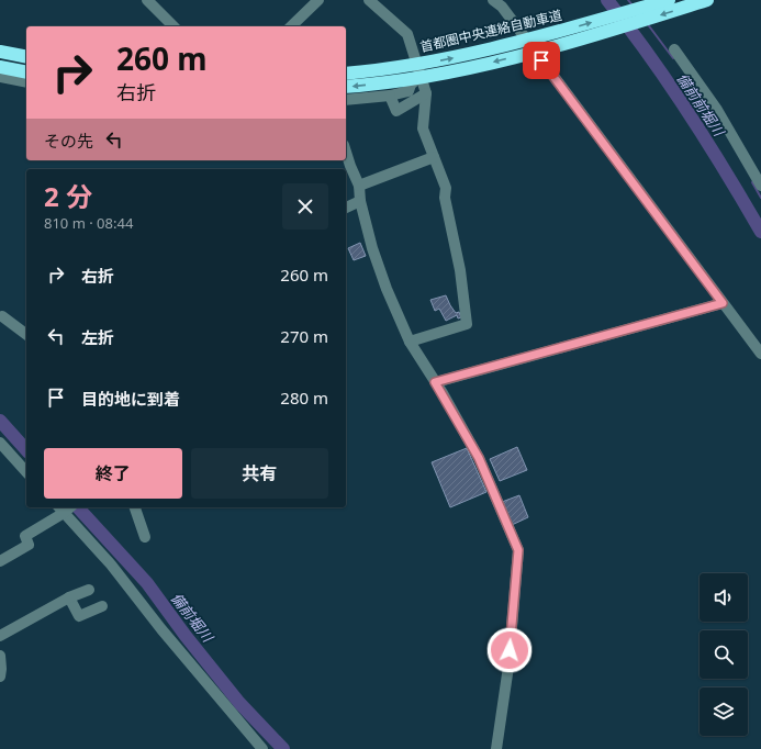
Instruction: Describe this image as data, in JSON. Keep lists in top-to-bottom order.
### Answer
{
  "streets": {
    "highway": ["首都圏中央連絡自動車道"]
  },
  "water": ["備前前堀川", "備前堀川"],
  "page": {
    "turn": ["260 m", "右折"],
    "then": "その先",
    "heading": ["2 分", "810 m · 08:44"],
    "list": [
      {
        "name": "右折",
        "value": "260 m"
      },
      {
        "name": "左折",
        "value": "270 m"
      },
      {
        "name": "目的地に到着",
        "value": "280 m"
      }
    ],
    "buttons": ["終了", "共有"]
  }
}
